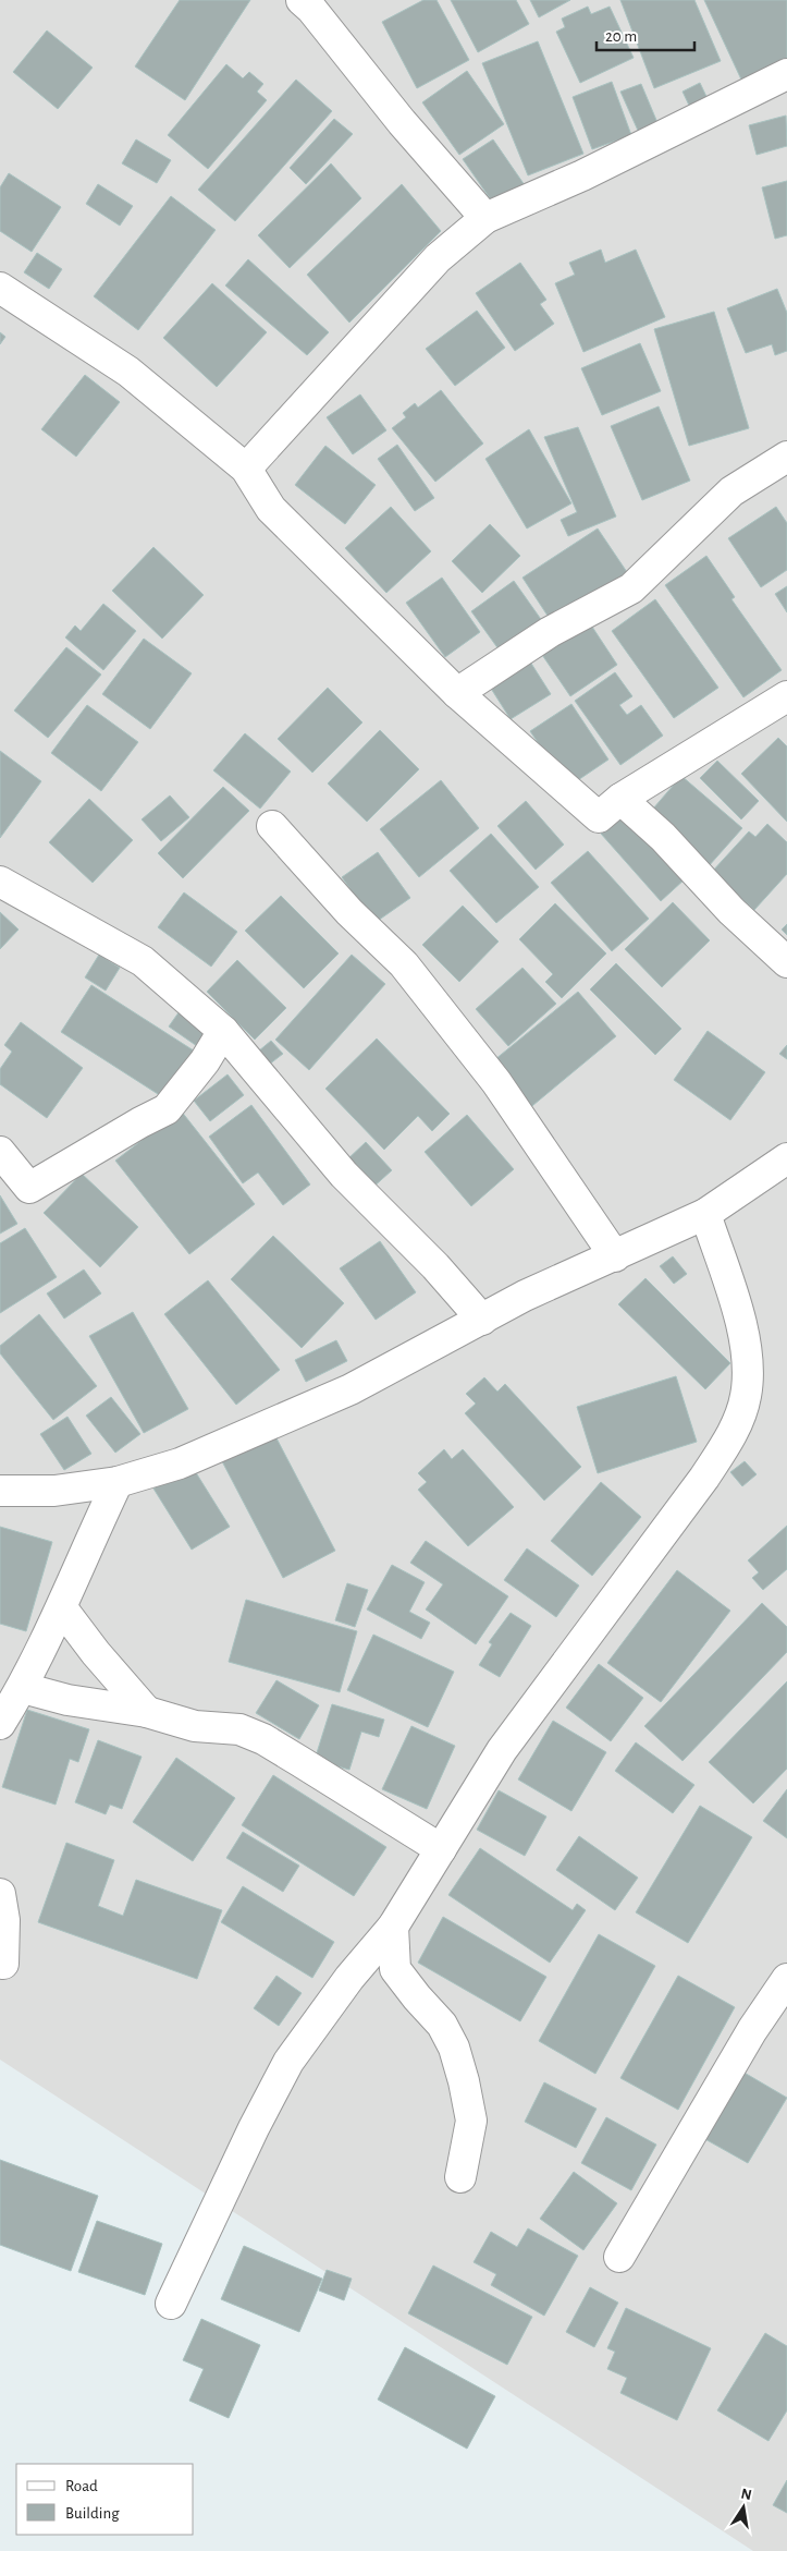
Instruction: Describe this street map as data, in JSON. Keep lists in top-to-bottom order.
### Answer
{
  "legend": ["Road", "Building"],
  "scale_bar": "20 m",
  "north": "top"
}
